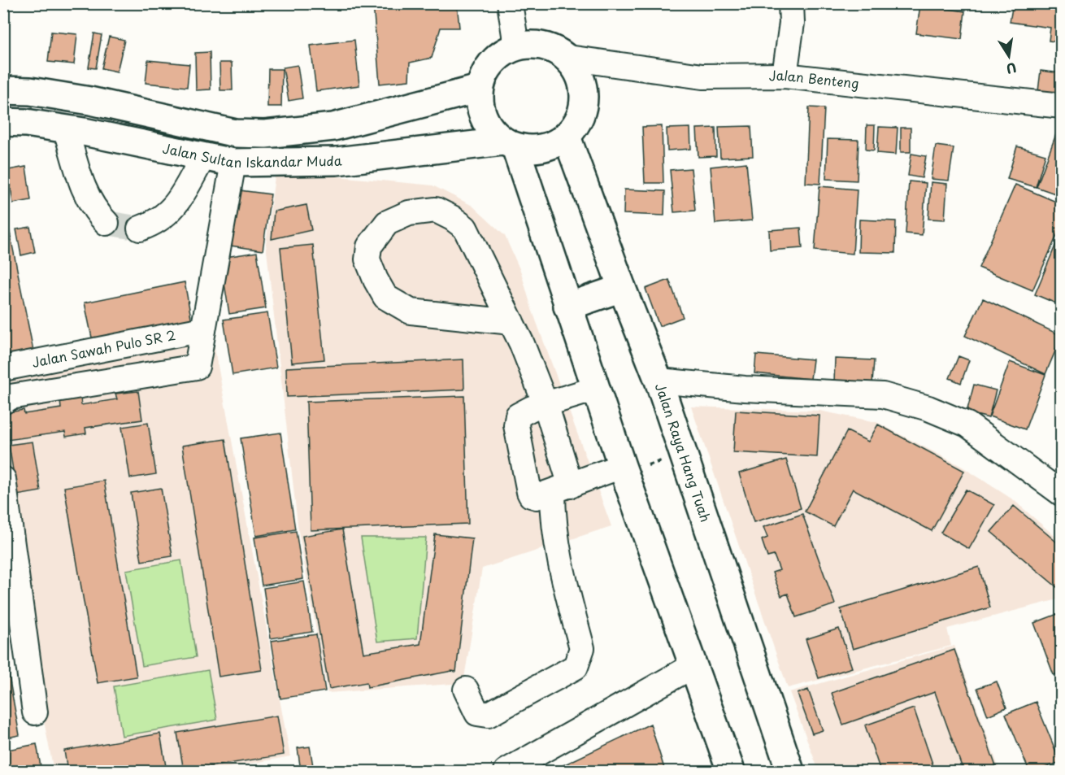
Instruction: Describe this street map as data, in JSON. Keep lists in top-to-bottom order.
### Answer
{
  "streets": {
    "highway": ["Jalan Sultan Iskandar Muda", "Jalan Raya Hang Tuah"],
    "street": ["Jalan Benteng", "Jalan Sawah Pulo SR 2"]
  },
  "crossings": [
    ["Jalan Benteng", "Jalan Sultan Iskandar Muda"],
    ["Jalan Benteng", "Jalan Raya Hang Tuah"],
    ["Jalan Sultan Iskandar Muda", "Jalan Raya Hang Tuah"]
  ],
  "north": "bottom"
}
